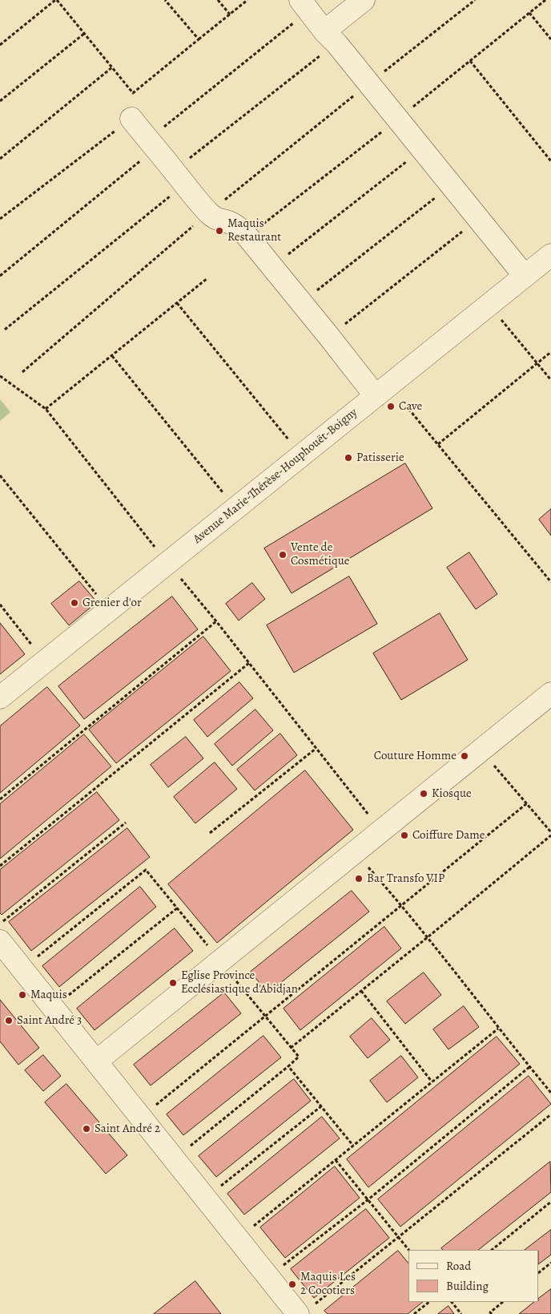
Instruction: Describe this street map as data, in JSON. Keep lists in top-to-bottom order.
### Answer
{
  "streets": {
    "street": ["Avenue Marie-Thérèse-Houphouët-Boigny"]
  },
  "places": [
    "Maquis Restaurant",
    "Cave",
    "Patisserie",
    "Vente de Cosmétique",
    "Grenier d'or",
    "Couture Homme",
    "Kiosque",
    "Coiffure Dame",
    "Bar Transfo VIP",
    "Eglise Province Ecclésiastique d'Abidjan",
    "Maquis",
    "Saint André 3",
    "Saint André 2",
    "Maquis Les 2 Cocotiers"
  ],
  "legend": ["Road", "Building"]
}
